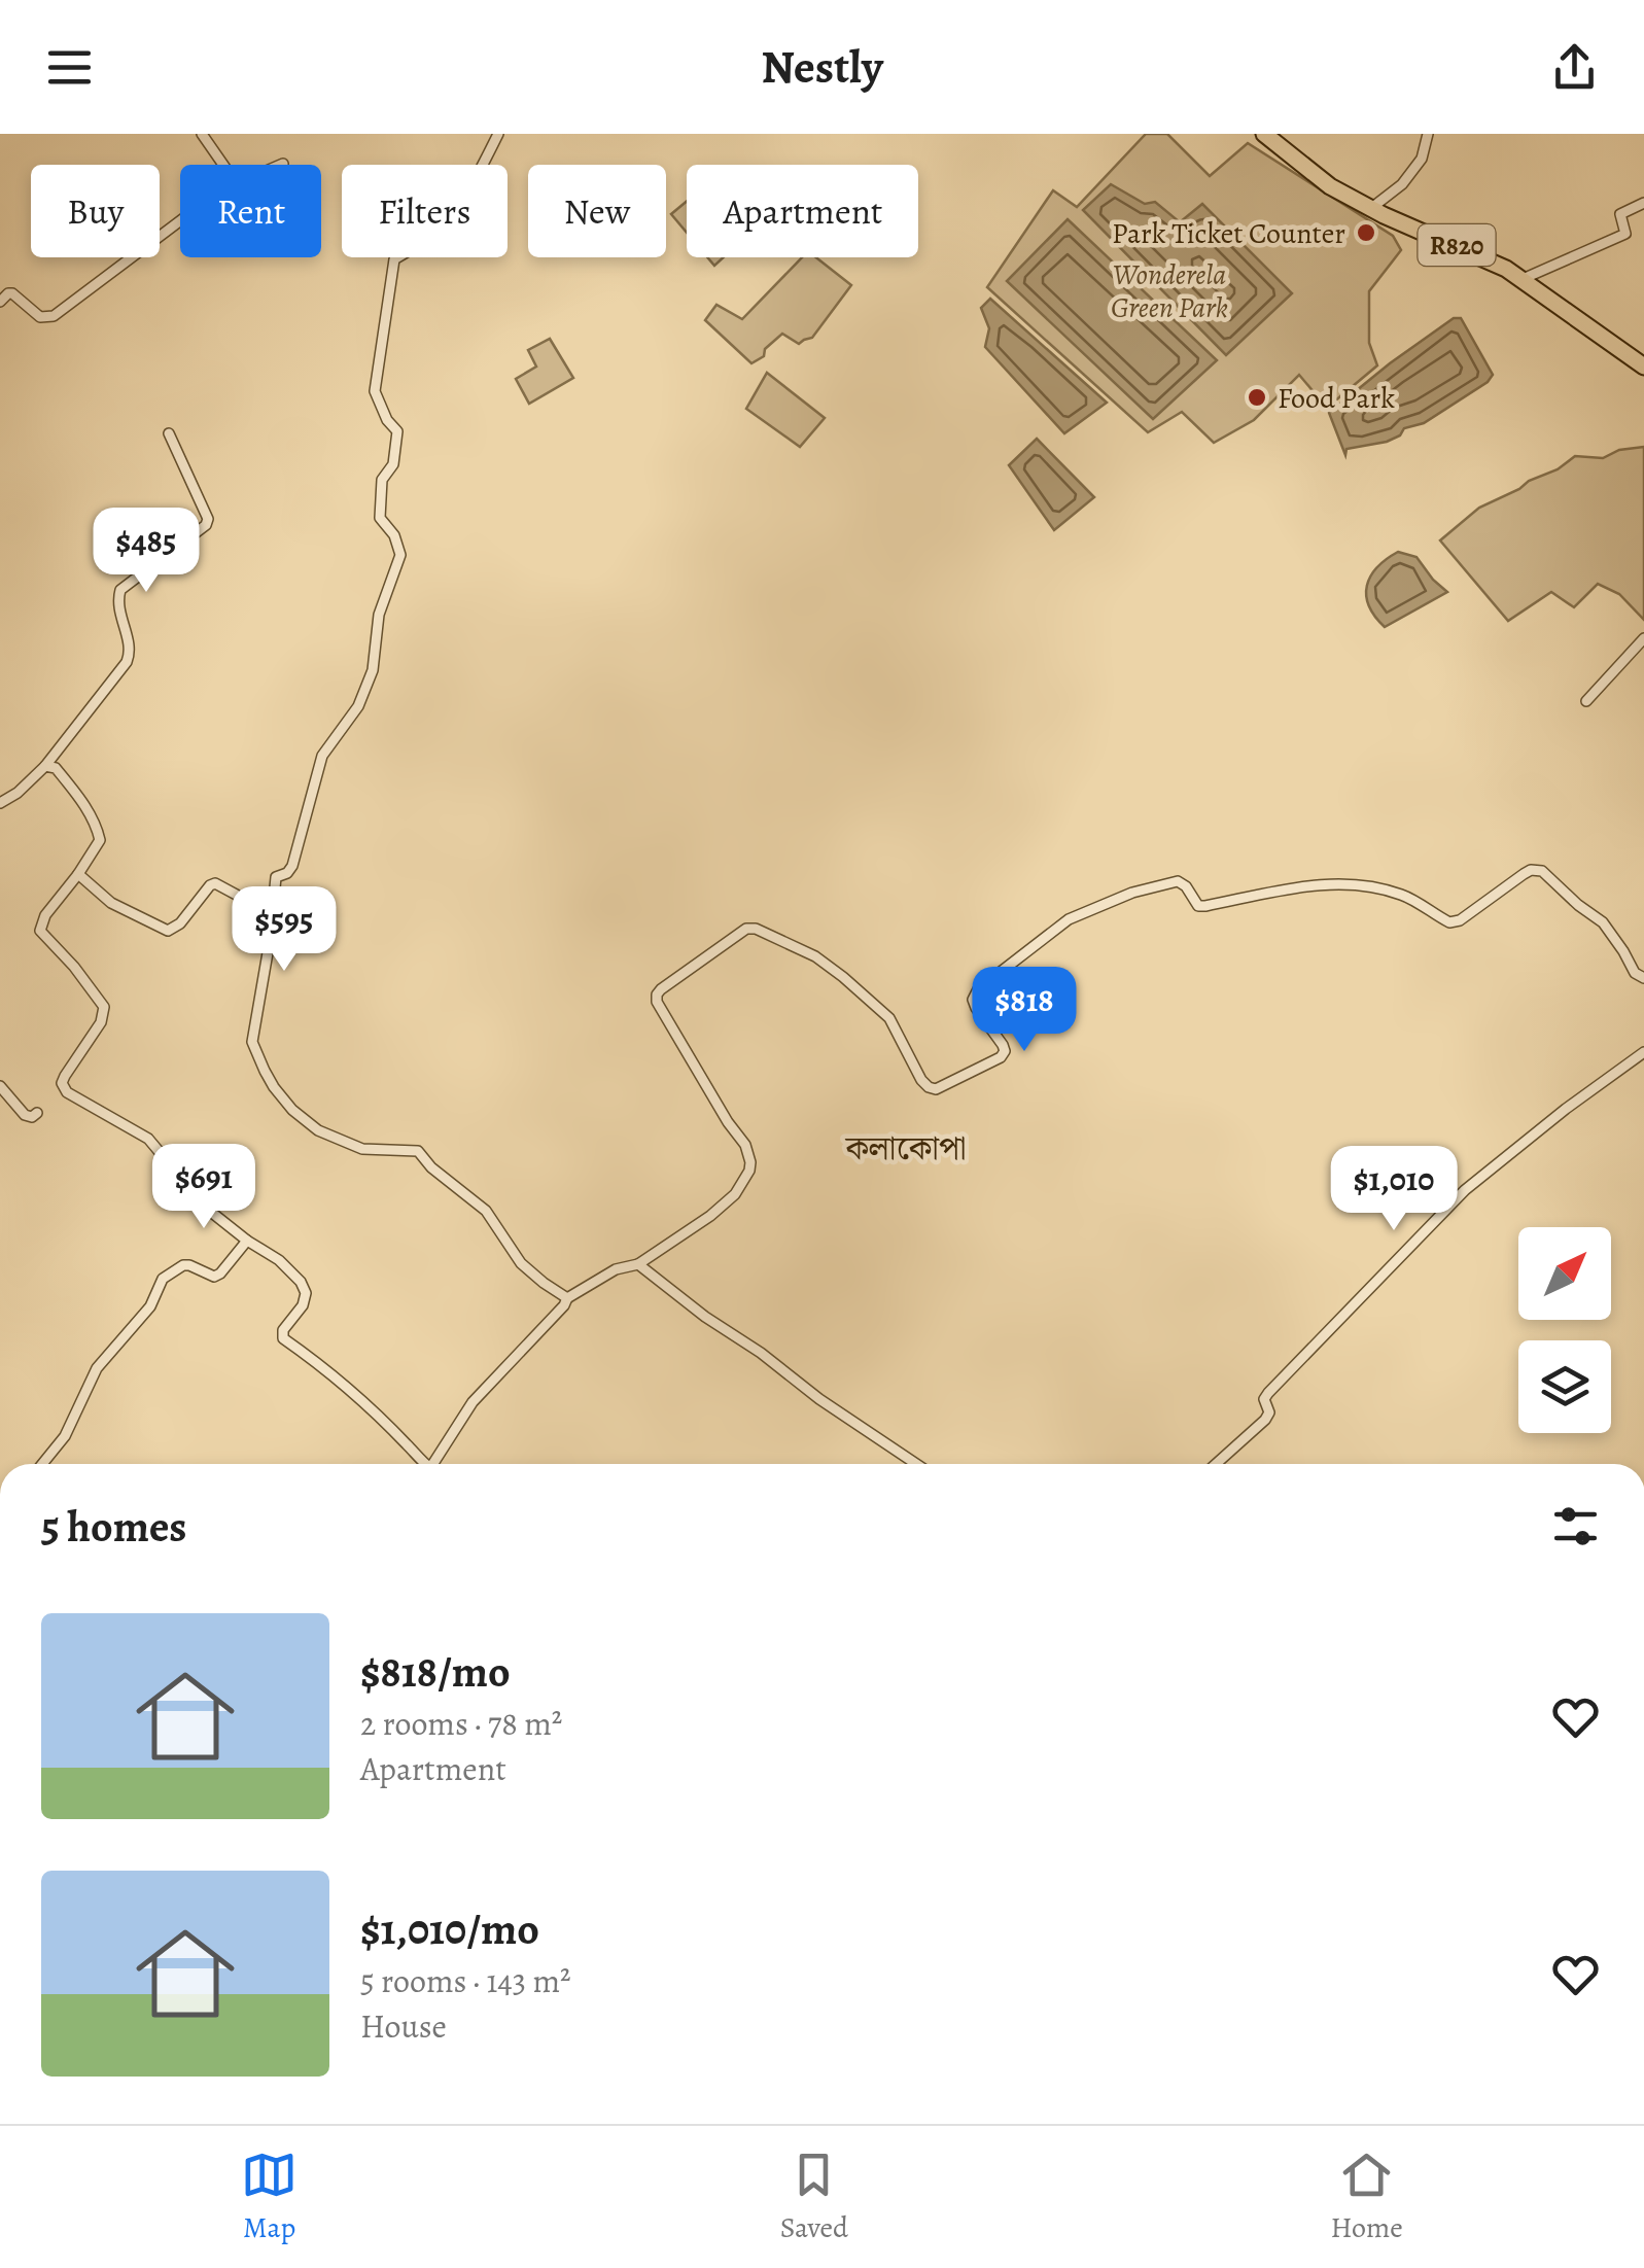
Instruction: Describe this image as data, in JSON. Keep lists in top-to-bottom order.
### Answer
{
  "streets": {
    "main road": ["R820"]
  },
  "districts": ["কলাকোপা"],
  "parks": ["Wonderela Green Park"],
  "places": ["Park Ticket Counter", "Food Park"],
  "north": "top right",
  "page": {
    "header": "Nestly",
    "chip": [
      "Buy",
      "Rent",
      "Filters",
      "New",
      "Apartment"
    ],
    "price": [
      "$485",
      "$595",
      "$818",
      "$691",
      "$1,010"
    ],
    "heading": "5 homes",
    "list": [
      {
        "name": "$818/mo",
        "note": "2 rooms · 78 m² · Apartment"
      },
      {
        "name": "$1,010/mo",
        "note": "5 rooms · 143 m² · House"
      }
    ],
    "tabs": ["Map", "Saved", "Home"]
  }
}
